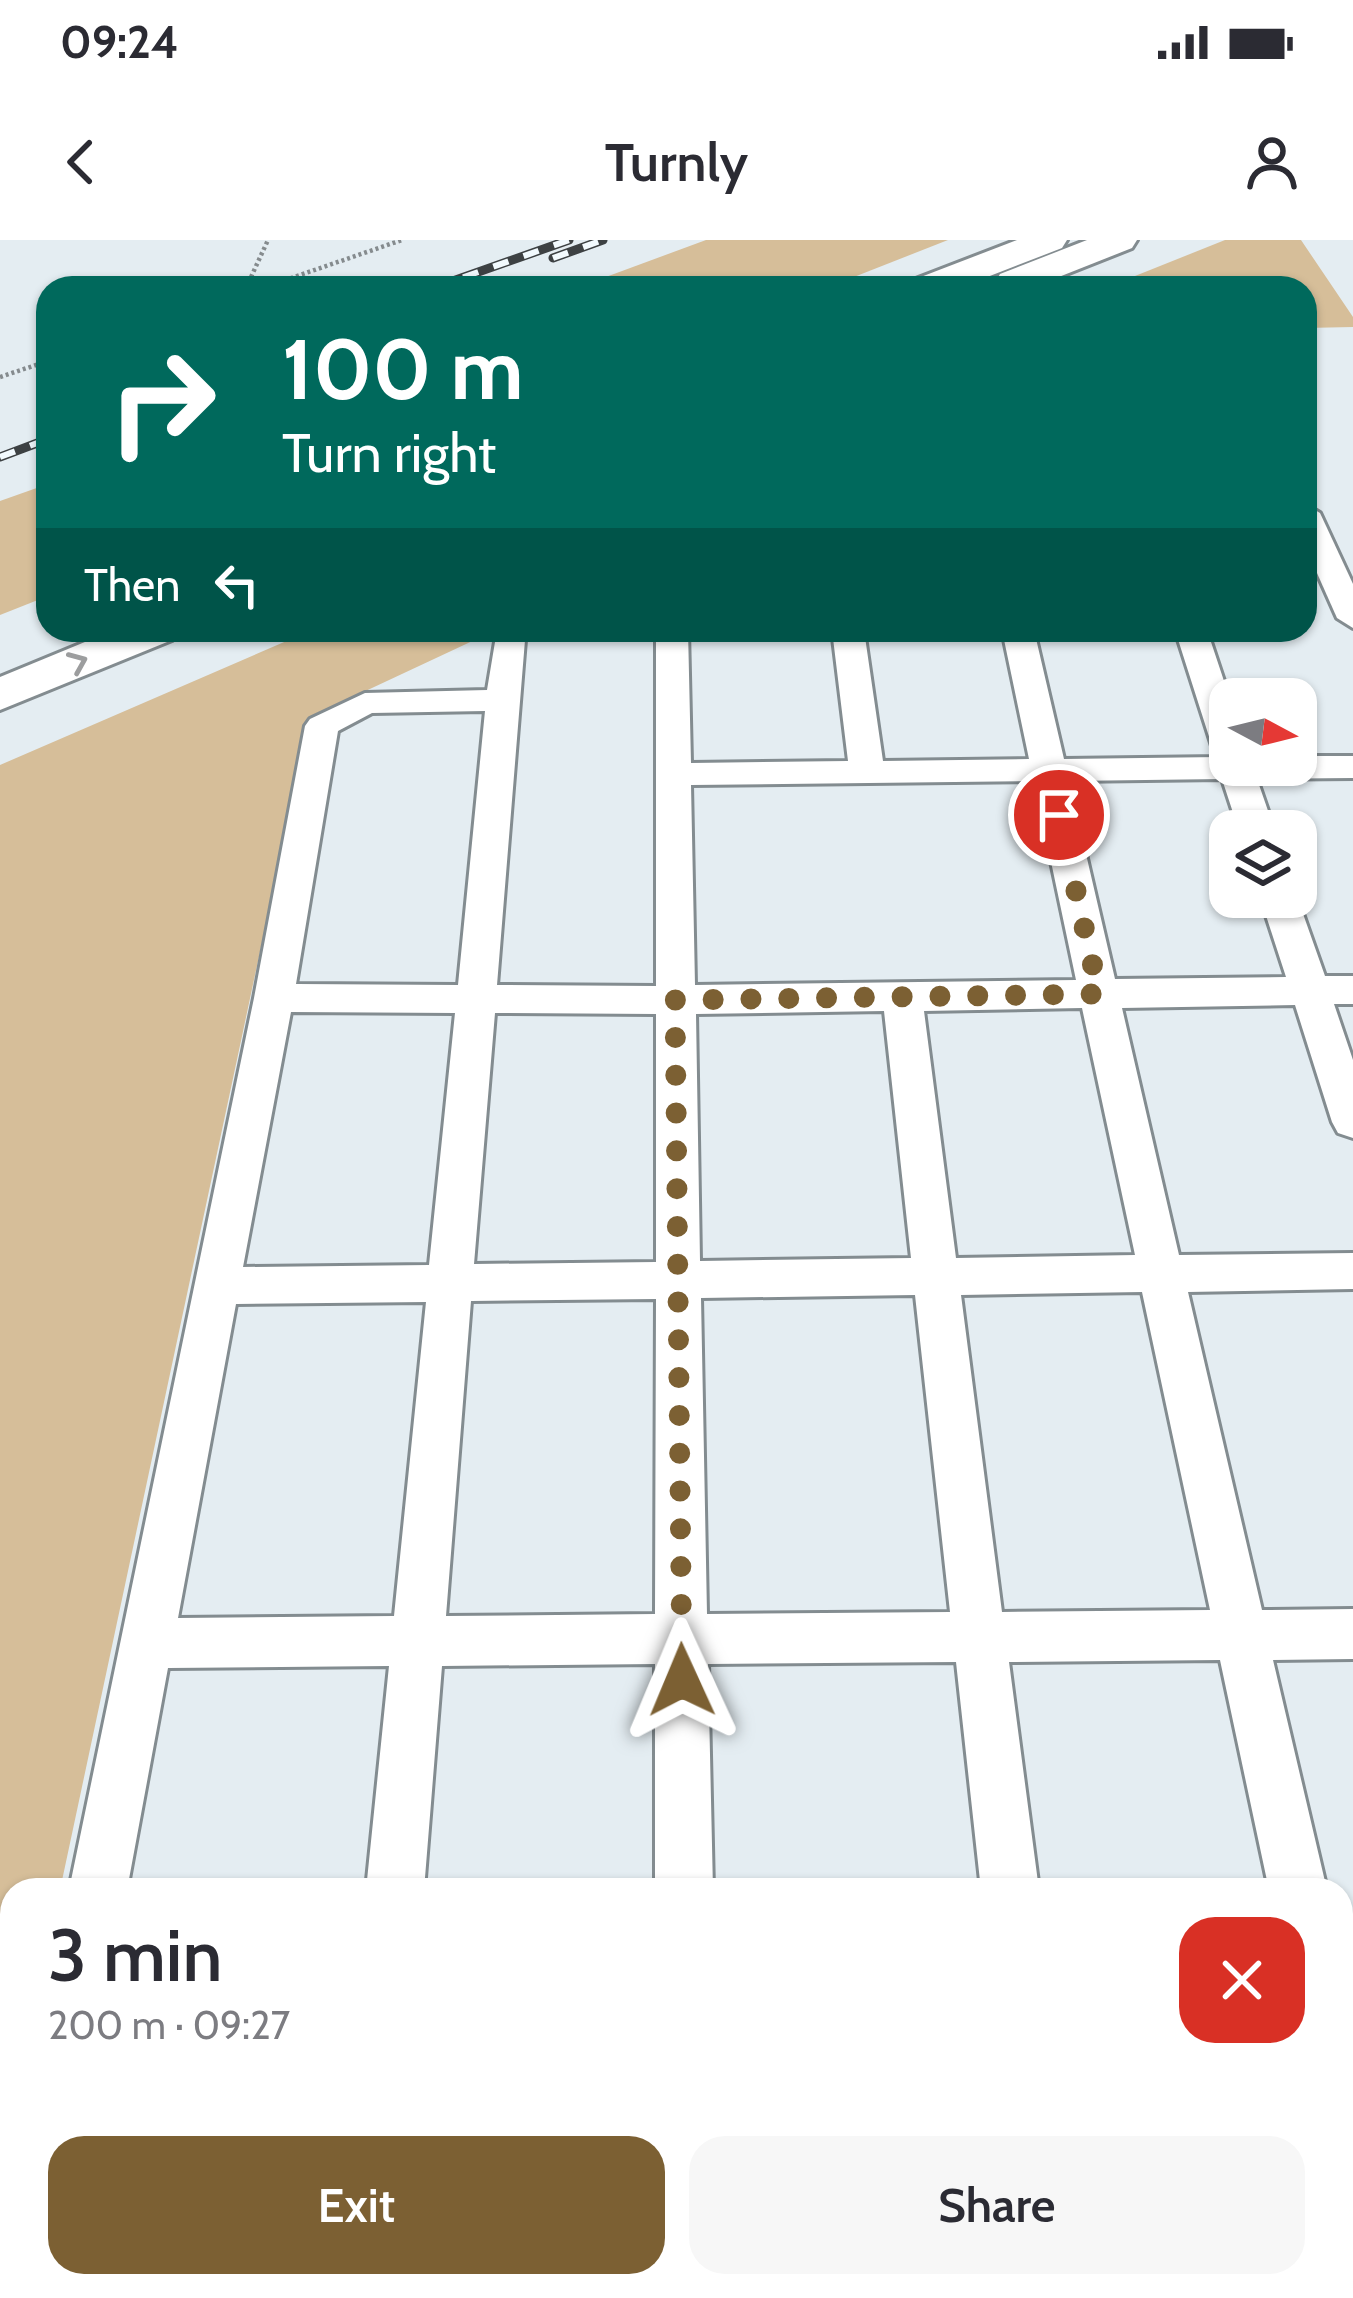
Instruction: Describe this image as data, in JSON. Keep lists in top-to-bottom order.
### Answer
{
  "north": "right",
  "page": {
    "status": "09:24",
    "header": "Turnly",
    "turn": ["100 m", "Turn right"],
    "then": "Then",
    "heading": ["3 min", "200 m · 09:27"],
    "buttons": ["Exit", "Share"]
  }
}
